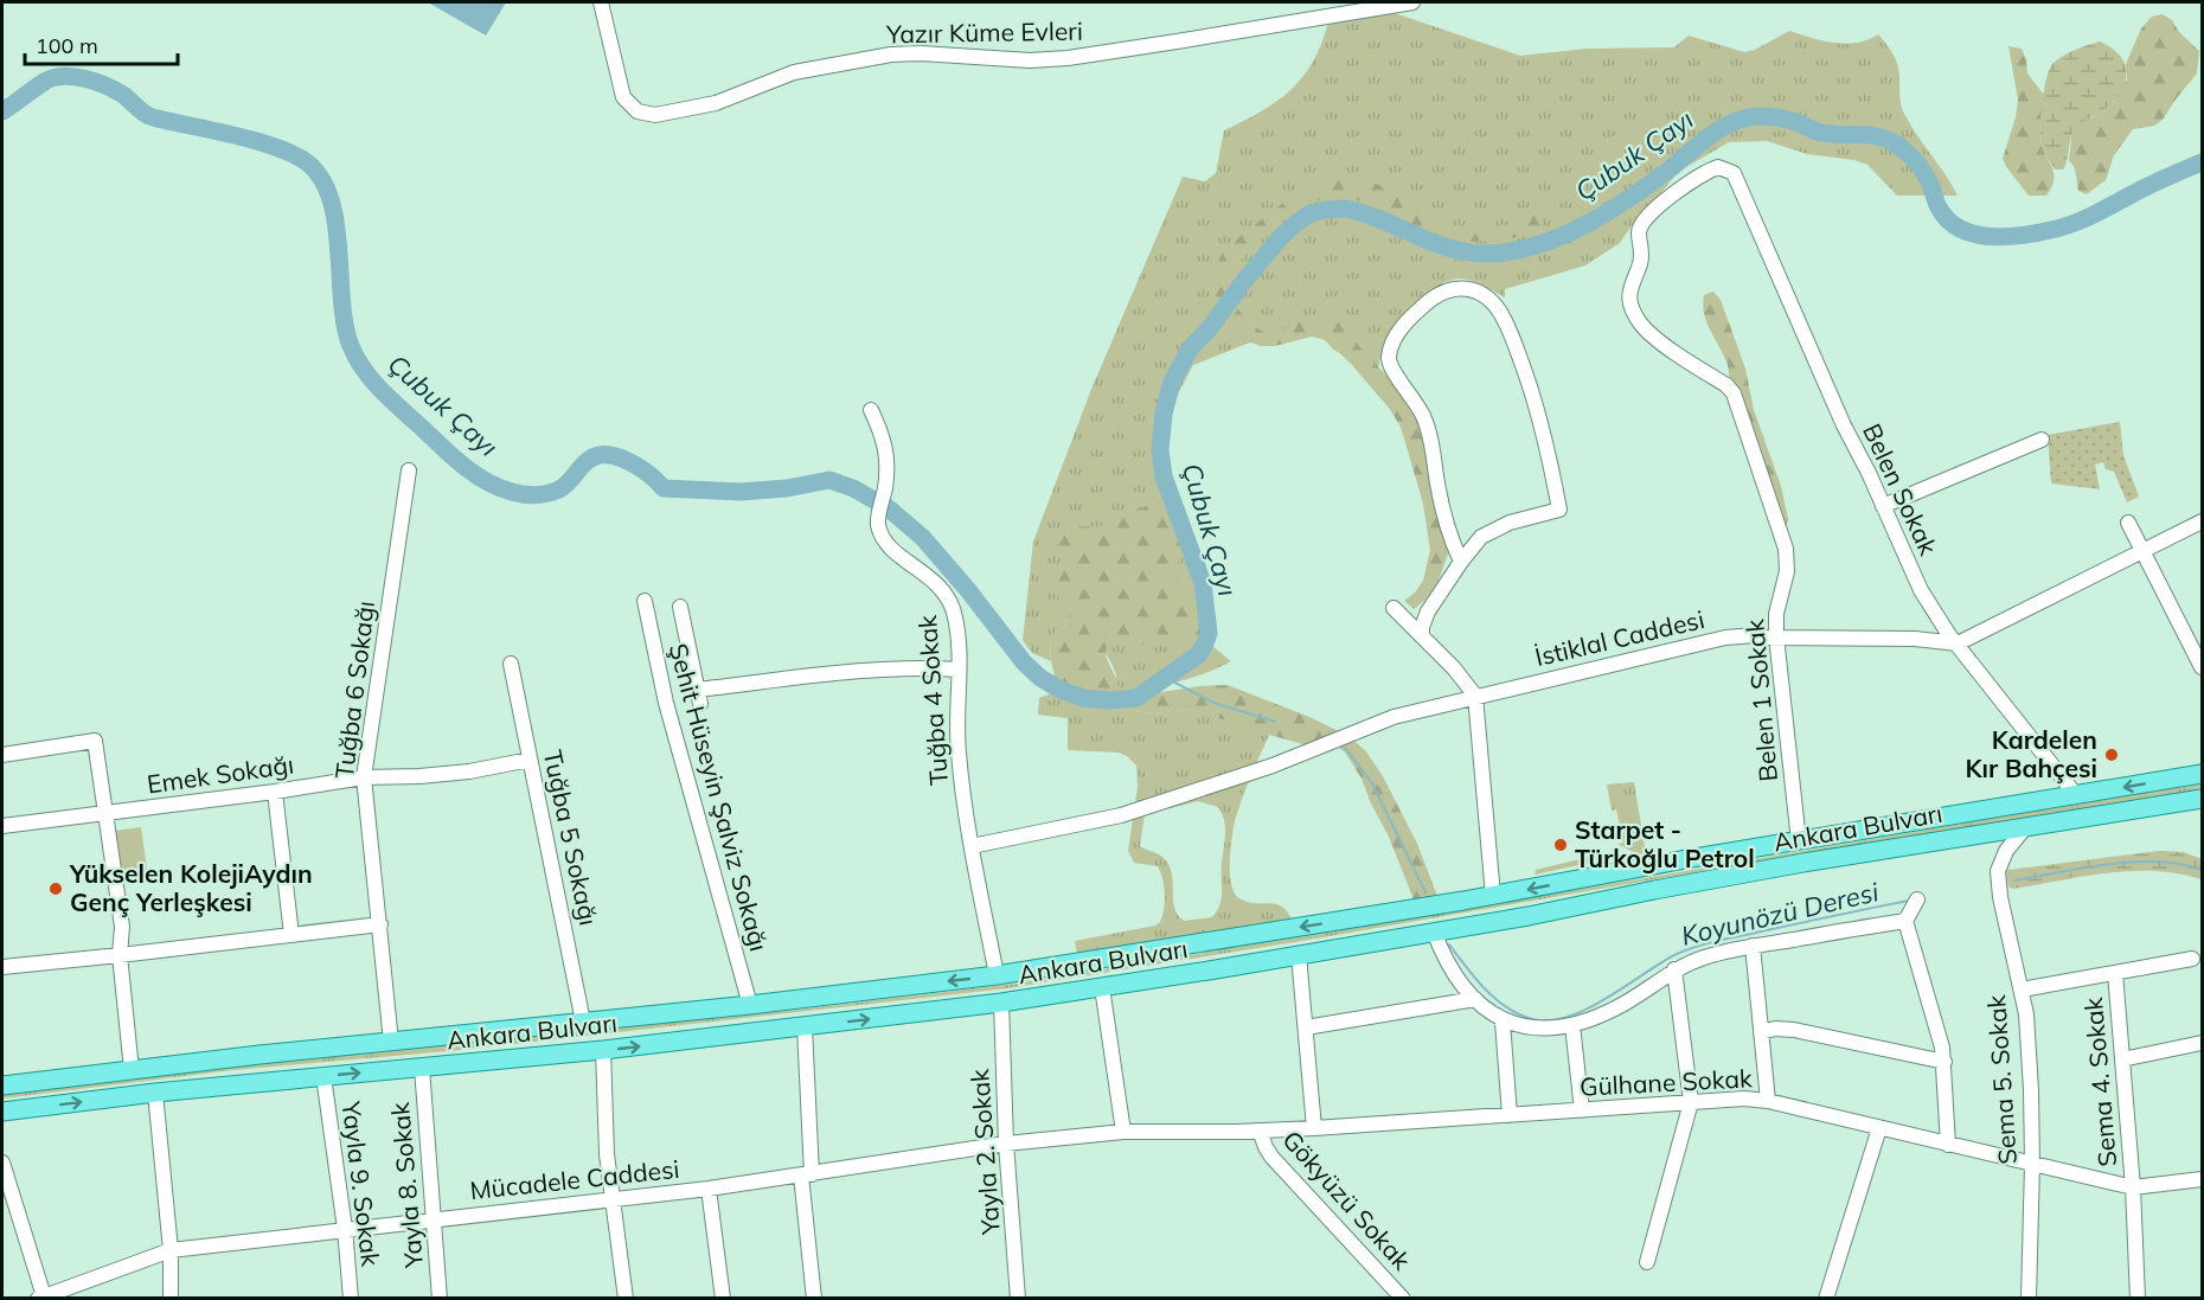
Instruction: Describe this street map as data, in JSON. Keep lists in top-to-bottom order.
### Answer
{
  "streets": {
    "main road": ["Ankara Bulvarı"],
    "street": [
      "Yazır Küme Evleri",
      "Belen Sokak",
      "İstiklal Caddesi",
      "Tuğba 6 Sokağı",
      "Tuğba 4 Sokak",
      "Belen 1 Sokak",
      "Emek Sokağı",
      "Şehit Hüseyin Şalviz Sokağı",
      "Tuğba 5 Sokağı",
      "Sema 5. Sokak",
      "Sema 4. Sokak",
      "Gülhane Sokak",
      "Yayla 2. Sokak",
      "Mücadele Caddesi",
      "Yayla 9. Sokak",
      "Yayla 8. Sokak",
      "Gökyüzü Sokak"
    ]
  },
  "crossings": [
    ["Belen Sokak", "İstiklal Caddesi"],
    ["Belen Sokak", "Belen 1 Sokak"],
    ["Belen Sokak", "Ankara Bulvarı"],
    ["İstiklal Caddesi", "Tuğba 4 Sokak"],
    ["İstiklal Caddesi", "Belen 1 Sokak"],
    ["Tuğba 6 Sokağı", "Emek Sokağı"],
    ["Tuğba 6 Sokağı", "Ankara Bulvarı"],
    ["Tuğba 4 Sokak", "Ankara Bulvarı"],
    ["Belen 1 Sokak", "Ankara Bulvarı"],
    ["Emek Sokağı", "Tuğba 5 Sokağı"],
    ["Şehit Hüseyin Şalviz Sokağı", "Ankara Bulvarı"],
    ["Ankara Bulvarı", "Tuğba 5 Sokağı"],
    ["Ankara Bulvarı", "Sema 5. Sokak"],
    ["Ankara Bulvarı", "Yayla 2. Sokak"],
    ["Ankara Bulvarı", "Yayla 9. Sokak"],
    ["Ankara Bulvarı", "Yayla 8. Sokak"],
    ["Sema 5. Sokak", "Gülhane Sokak"],
    ["Sema 4. Sokak", "Gülhane Sokak"],
    ["Gülhane Sokak", "Mücadele Caddesi"],
    ["Gülhane Sokak", "Gökyüzü Sokak"],
    ["Yayla 2. Sokak", "Mücadele Caddesi"],
    ["Mücadele Caddesi", "Yayla 9. Sokak"],
    ["Mücadele Caddesi", "Yayla 8. Sokak"]
  ],
  "water": ["Çubuk Çayı", "Koyunözü Deresi"],
  "places": ["Kardelen Kır Bahçesi", "Starpet - Türkoğlu Petrol", "Yükselen KolejiAydın Genç Yerleşkesi"],
  "scale_bar": "100 m"
}
